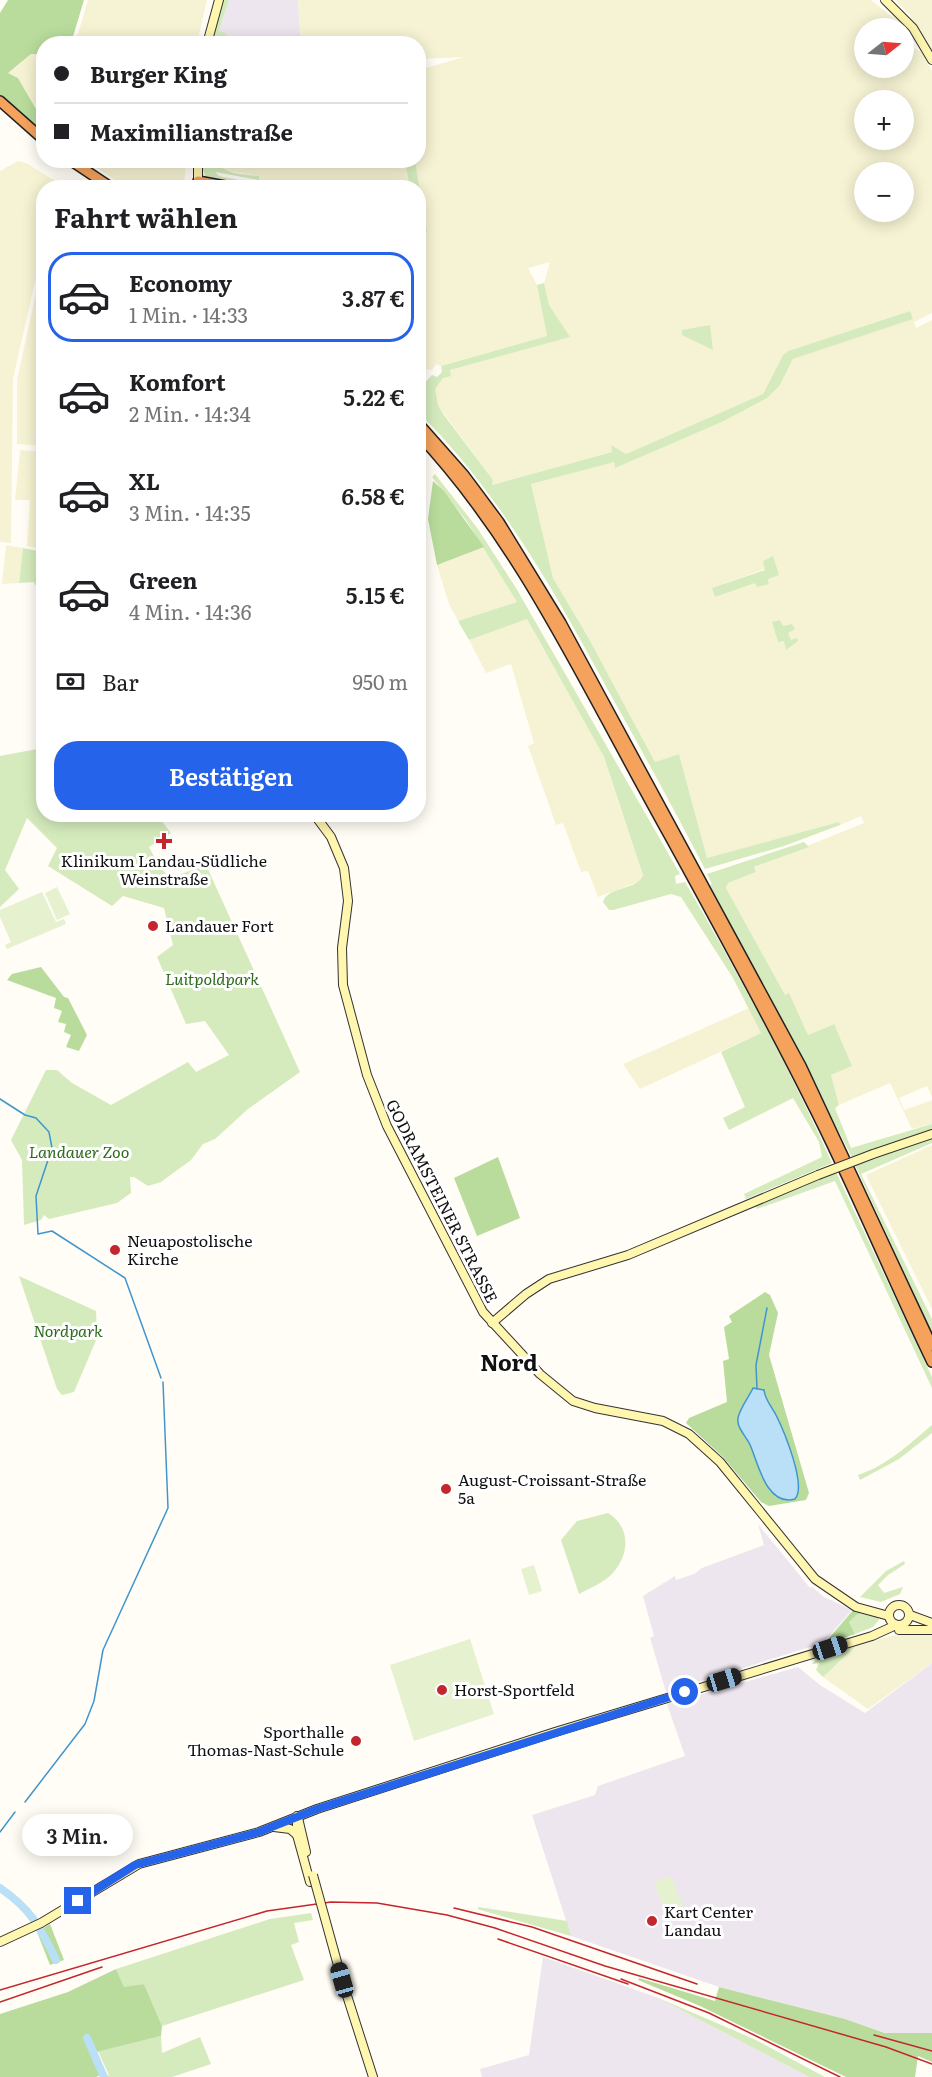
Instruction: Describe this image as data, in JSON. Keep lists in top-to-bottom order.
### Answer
{
  "streets": {
    "street": ["GODRAMSTEINER STRASSE"]
  },
  "districts": ["Nord"],
  "parks": ["Luitpoldpark", "Landauer Zoo", "Nordpark"],
  "places": {
    "health": ["Klinikum Landau-Südliche Weinstraße"],
    "other": [
      "Landauer Fort",
      "Neuapostolische Kirche",
      "August-Croissant-Straße 5a",
      "Horst-Sportfeld",
      "Sporthalle Thomas-Nast-Schule",
      "Kart Center Landau"
    ]
  },
  "north": "right",
  "page": {
    "map_buttons": ["+", "−"],
    "banner": ["Burger King", "Maximilianstraße"],
    "heading": "Fahrt wählen",
    "list": [
      {
        "name": "Economy",
        "note": "1 Min. · 14:33",
        "value": "3.87 €"
      },
      {
        "name": "Komfort",
        "note": "2 Min. · 14:34",
        "value": "5.22 €"
      },
      {
        "name": "XL",
        "note": "3 Min. · 14:35",
        "value": "6.58 €"
      },
      {
        "name": "Green",
        "note": "4 Min. · 14:36",
        "value": "5.15 €"
      }
    ],
    "pay": ["Bar", "950 m"],
    "buttons": "Bestätigen",
    "bubble": "3 Min."
  }
}
